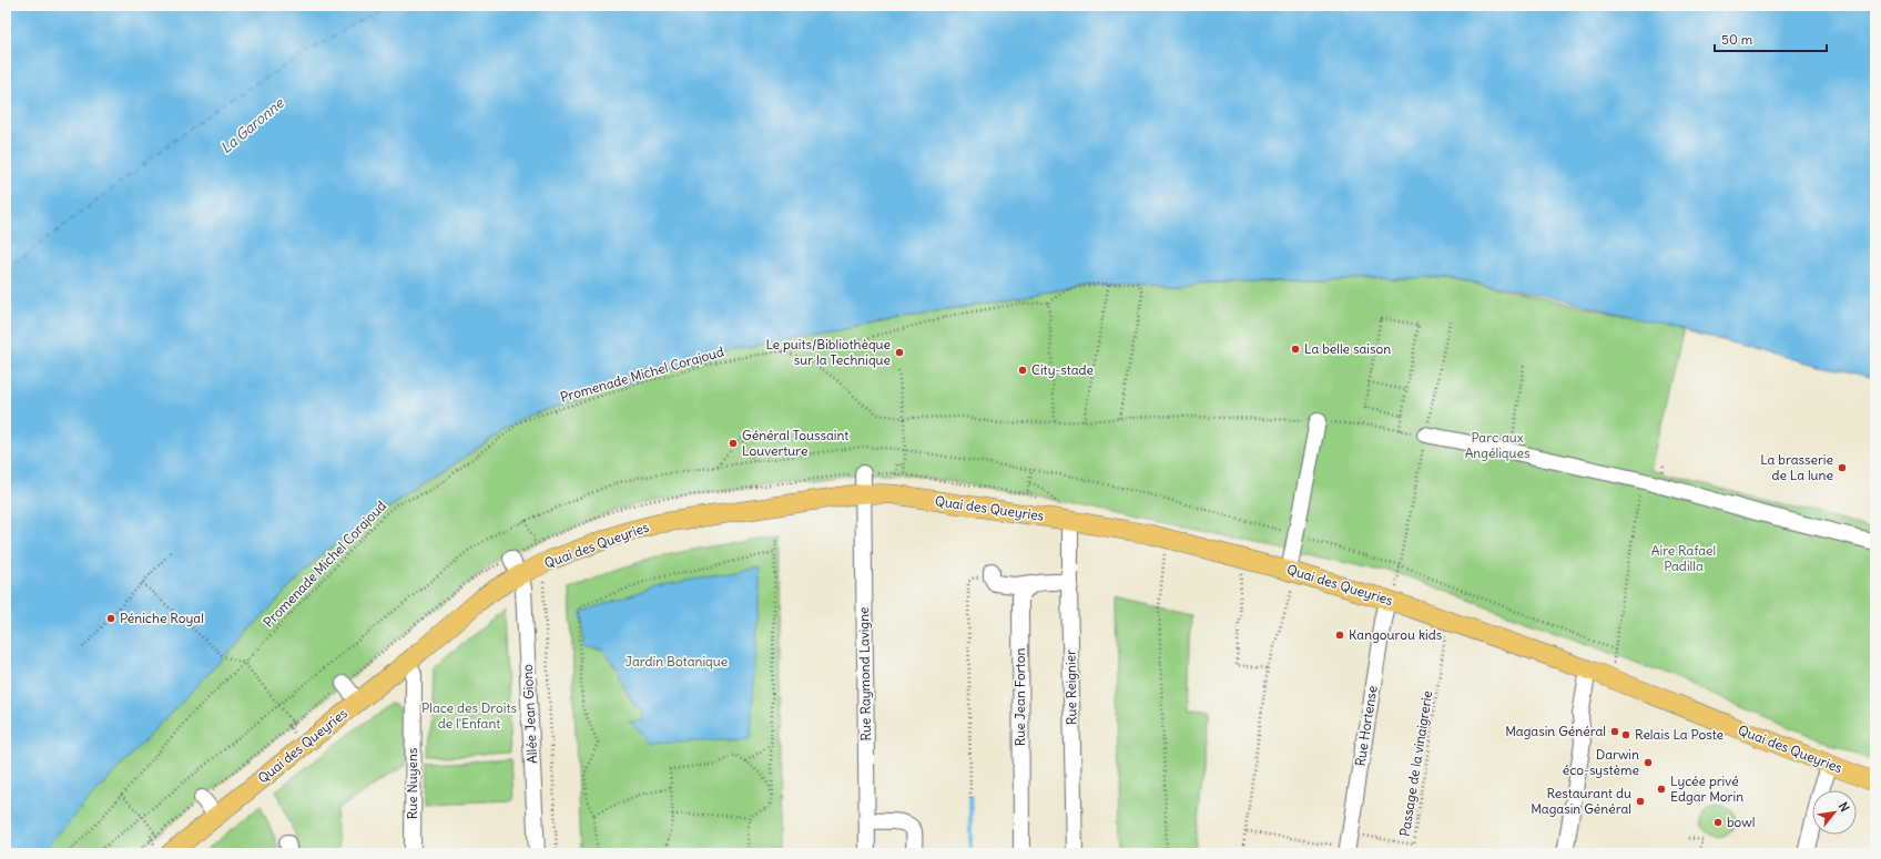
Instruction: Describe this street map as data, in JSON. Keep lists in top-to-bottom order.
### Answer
{
  "streets": {
    "main road": ["Quai des Queyries"],
    "street": [
      "Rue Raymond Lavigne",
      "Rue Reignier",
      "Rue Jean Forton",
      "Allée Jean Giono",
      "Rue Hortense",
      "Rue Nuyens"
    ],
    "path": ["Promenade Michel Corajoud", "Passage de la vinaigrerie"]
  },
  "crossings": [
    ["Quai des Queyries", "Rue Raymond Lavigne"],
    ["Quai des Queyries", "Rue Reignier"],
    ["Quai des Queyries", "Allée Jean Giono"],
    ["Quai des Queyries", "Rue Hortense"],
    ["Quai des Queyries", "Passage de la vinaigrerie"],
    ["Quai des Queyries", "Rue Nuyens"],
    ["Rue Hortense", "Passage de la vinaigrerie"]
  ],
  "water": ["La Garonne"],
  "parks": [
    "Parc aux Angéliques",
    "Aire Rafael Padilla",
    "Jardin Botanique",
    "Place des Droits de l'Enfant"
  ],
  "places": [
    "La belle saison",
    "Le puits/Bibliothèque sur la Technique",
    "City-stade",
    "Général Toussaint Louverture",
    "La brasserie de La lune",
    "Péniche Royal",
    "Kangourou kids",
    "Magasin Général",
    "Relais La Poste",
    "Darwin éco-système",
    "Lycée privé Edgar Morin",
    "Restaurant du Magasin Général",
    "bowl"
  ],
  "scale_bar": "50 m",
  "north": "top right"
}
